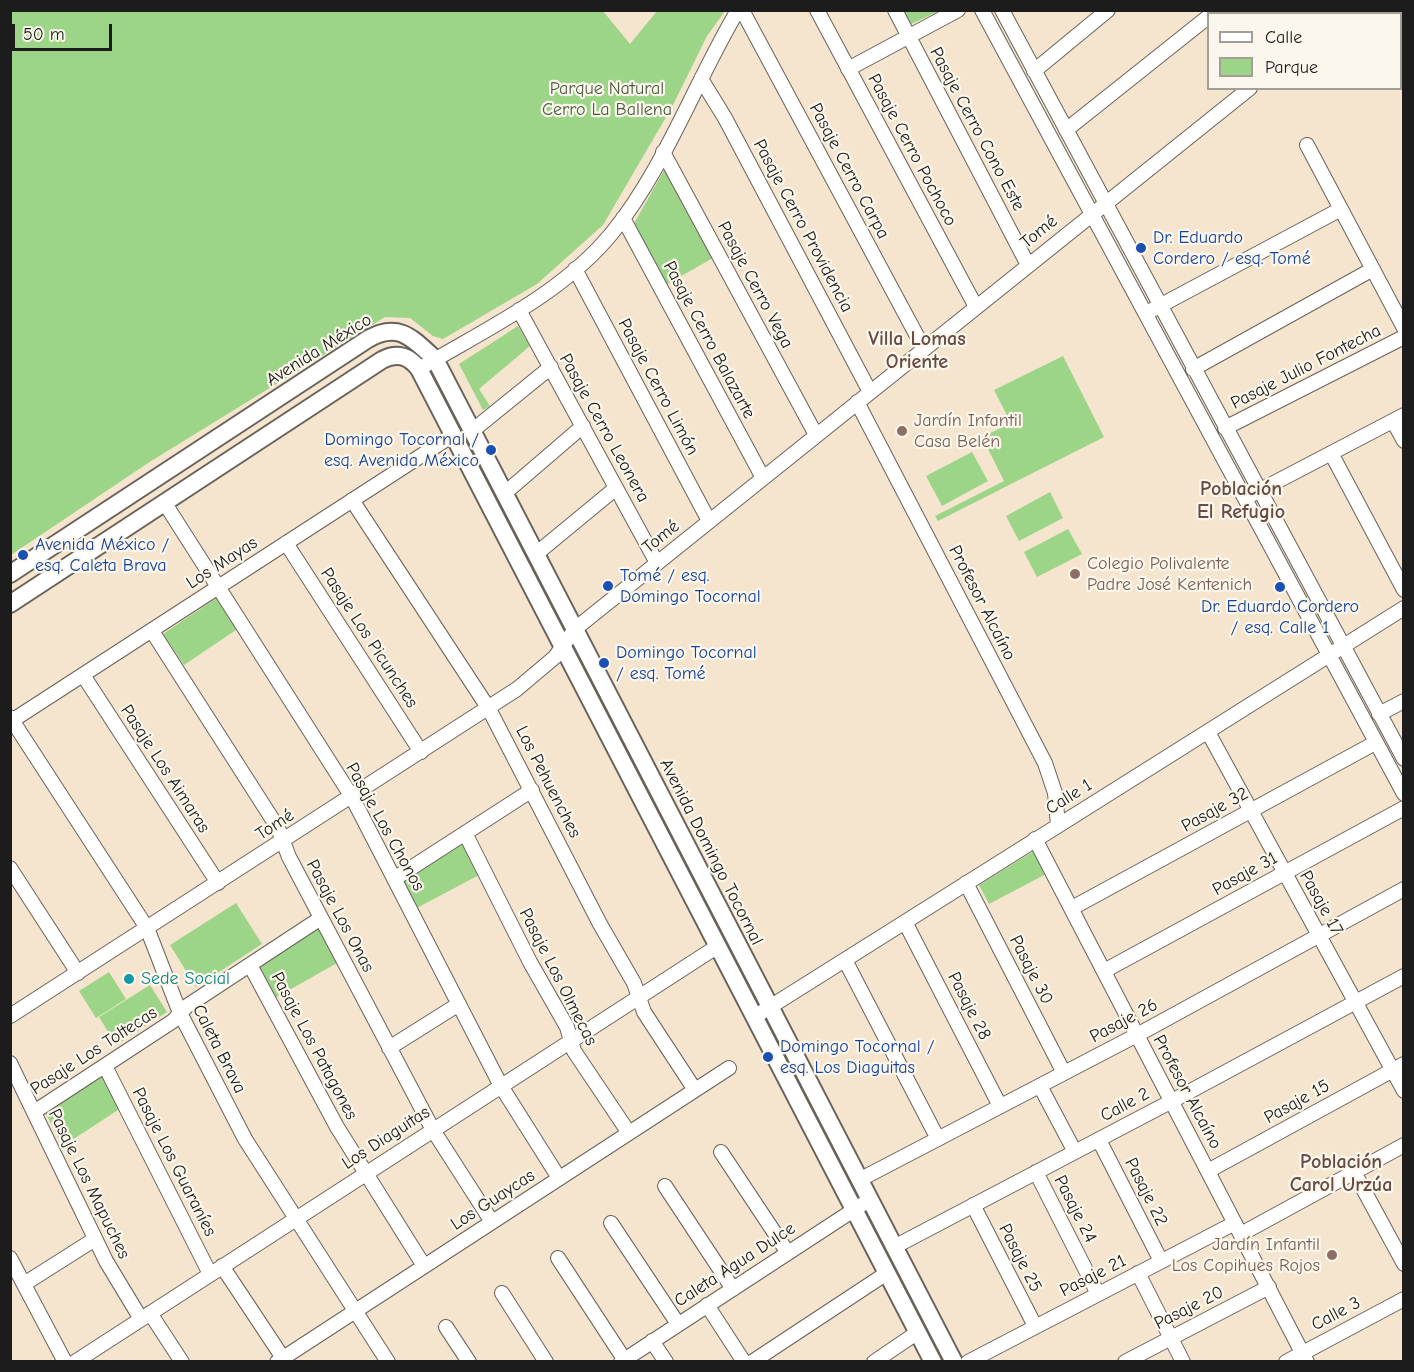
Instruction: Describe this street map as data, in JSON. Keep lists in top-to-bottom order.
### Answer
{
  "streets": {
    "main road": ["Avenida México", "Avenida Domingo Tocornal"],
    "street": [
      "Pasaje Cerro Cono Este",
      "Pasaje Cerro Pochoco",
      "Pasaje Cerro Carpa",
      "Pasaje Cerro Providencia",
      "Tomé",
      "Pasaje Cerro Vega",
      "Pasaje Cerro Balazarte",
      "Pasaje Julio Fontecha",
      "Pasaje Cerro Limón",
      "Pasaje Cerro Leonera",
      "Los Mayas",
      "Profesor Alcaíno",
      "Pasaje Los Picunches",
      "Pasaje Los Aimaras",
      "Los Pehuenches",
      "Calle 1",
      "Pasaje 32",
      "Pasaje Los Chonos",
      "Pasaje 31",
      "Pasaje 17",
      "Pasaje Los Onas",
      "Pasaje 30",
      "Pasaje Los Olmecas",
      "Pasaje 28",
      "Pasaje 26",
      "Pasaje Los Patagones",
      "Caleta Brava",
      "Pasaje Los Toltecas",
      "Pasaje 15",
      "Calle 2",
      "Los Diaguitas",
      "Pasaje Los Guaraníes",
      "Pasaje Los Mapuches",
      "Pasaje 22",
      "Los Guaycas",
      "Pasaje 24",
      "Pasaje 25",
      "Caleta Agua Dulce",
      "Pasaje 21",
      "Pasaje 20",
      "Calle 3"
    ]
  },
  "crossings": [
    ["Pasaje Cerro Cono Este", "Tomé"],
    ["Pasaje Cerro Pochoco", "Tomé"],
    ["Pasaje Cerro Carpa", "Tomé"],
    ["Pasaje Cerro Providencia", "Tomé"],
    ["Tomé", "Pasaje Cerro Vega"],
    ["Tomé", "Pasaje Cerro Balazarte"],
    ["Tomé", "Pasaje Cerro Limón"],
    ["Tomé", "Pasaje Cerro Leonera"],
    ["Tomé", "Profesor Alcaíno"],
    ["Tomé", "Pasaje Los Picunches"],
    ["Tomé", "Pasaje Los Aimaras"],
    ["Tomé", "Los Pehuenches"],
    ["Tomé", "Pasaje Los Chonos"],
    ["Tomé", "Avenida Domingo Tocornal"],
    ["Tomé", "Pasaje Los Onas"],
    ["Tomé", "Caleta Brava"],
    ["Avenida México", "Avenida Domingo Tocornal"],
    ["Los Mayas", "Pasaje Los Picunches"],
    ["Los Mayas", "Pasaje Los Aimaras"],
    ["Los Mayas", "Los Pehuenches"],
    ["Los Mayas", "Pasaje Los Chonos"],
    ["Los Mayas", "Avenida Domingo Tocornal"],
    ["Los Mayas", "Pasaje Los Onas"],
    ["Los Mayas", "Caleta Brava"],
    ["Profesor Alcaíno", "Calle 1"],
    ["Profesor Alcaíno", "Pasaje 32"],
    ["Profesor Alcaíno", "Pasaje 31"],
    ["Profesor Alcaíno", "Pasaje 26"],
    ["Profesor Alcaíno", "Pasaje 15"],
    ["Profesor Alcaíno", "Calle 2"],
    ["Profesor Alcaíno", "Pasaje 21"],
    ["Profesor Alcaíno", "Pasaje 20"],
    ["Profesor Alcaíno", "Calle 3"],
    ["Los Pehuenches", "Los Diaguitas"],
    ["Los Pehuenches", "Los Guaycas"],
    ["Calle 1", "Avenida Domingo Tocornal"],
    ["Calle 1", "Pasaje 17"],
    ["Calle 1", "Pasaje 30"],
    ["Calle 1", "Pasaje 28"],
    ["Pasaje 32", "Pasaje 17"],
    ["Pasaje Los Chonos", "Los Diaguitas"],
    ["Pasaje Los Chonos", "Los Guaycas"],
    ["Avenida Domingo Tocornal", "Pasaje 26"],
    ["Avenida Domingo Tocornal", "Calle 2"],
    ["Avenida Domingo Tocornal", "Los Diaguitas"],
    ["Avenida Domingo Tocornal", "Caleta Agua Dulce"],
    ["Pasaje 31", "Pasaje 17"],
    ["Pasaje 17", "Pasaje 26"],
    ["Pasaje 17", "Pasaje 15"],
    ["Pasaje 17", "Calle 2"],
    ["Pasaje Los Onas", "Pasaje Los Toltecas"],
    ["Pasaje Los Onas", "Los Diaguitas"],
    ["Pasaje Los Onas", "Los Guaycas"],
    ["Pasaje 30", "Pasaje 26"],
    ["Pasaje Los Olmecas", "Los Diaguitas"],
    ["Pasaje Los Olmecas", "Los Guaycas"],
    ["Pasaje 28", "Pasaje 26"],
    ["Pasaje Los Patagones", "Pasaje Los Toltecas"],
    ["Pasaje Los Patagones", "Los Diaguitas"],
    ["Pasaje Los Patagones", "Los Guaycas"],
    ["Caleta Brava", "Pasaje Los Toltecas"],
    ["Caleta Brava", "Los Diaguitas"],
    ["Caleta Brava", "Los Guaycas"],
    ["Pasaje Los Toltecas", "Pasaje Los Guaraníes"],
    ["Pasaje Los Toltecas", "Pasaje Los Mapuches"],
    ["Calle 2", "Pasaje 22"],
    ["Calle 2", "Pasaje 24"],
    ["Calle 2", "Pasaje 25"],
    ["Los Diaguitas", "Pasaje Los Guaraníes"],
    ["Los Diaguitas", "Pasaje Los Mapuches"],
    ["Pasaje Los Guaraníes", "Los Guaycas"],
    ["Pasaje 22", "Pasaje 21"],
    ["Pasaje 24", "Pasaje 21"],
    ["Pasaje 25", "Pasaje 21"]
  ],
  "districts": ["Villa Lomas Oriente", "Población El Refugio", "Población Carol Urzúa"],
  "parks": ["Parque Natural Cerro La Ballena"],
  "places": [
    "Dr. Eduardo Cordero / esq. Tomé",
    "Jardín Infantil Casa Belén",
    "Domingo Tocornal / esq. Avenida México",
    "Avenida México / esq. Caleta Brava",
    "Colegio Polivalente Padre José Kentenich",
    "Tomé / esq. Domingo Tocornal",
    "Dr. Eduardo Cordero / esq. Calle 1",
    "Domingo Tocornal / esq. Tomé",
    "Sede Social",
    "Domingo Tocornal / esq. Los Diaguitas",
    "Jardín Infantil Los Copihues Rojos"
  ],
  "legend": ["Calle", "Parque"],
  "scale_bar": "50 m"
}
